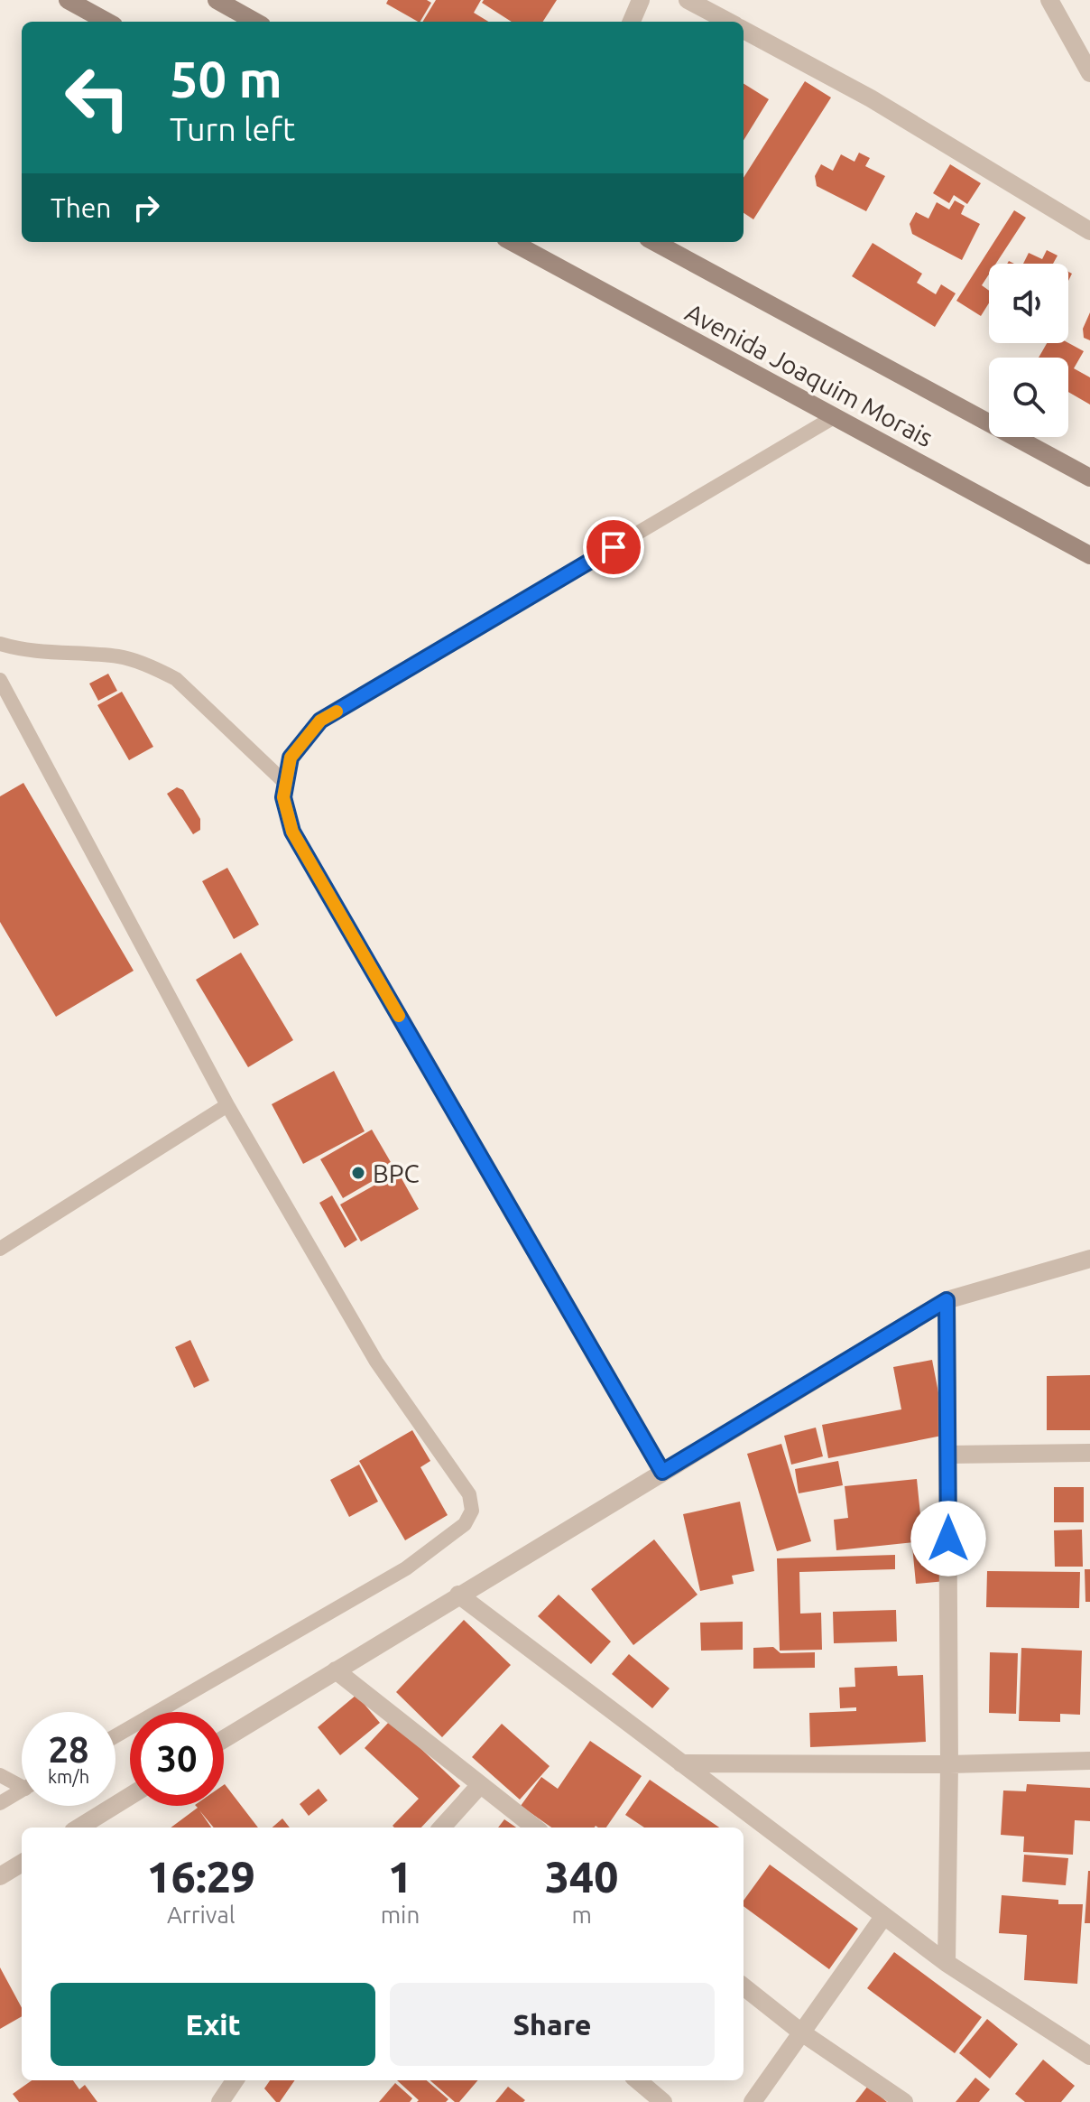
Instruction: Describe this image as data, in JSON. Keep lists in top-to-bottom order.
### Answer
{
  "streets": {
    "street": ["Avenida Joaquim Morais"]
  },
  "places": ["BPC"],
  "page": {
    "turn": ["50 m", "Turn left"],
    "then": "Then",
    "speed": "28 km/h",
    "limit": "30",
    "eta": [
      "16:29",
      "Arrival",
      "1",
      "min",
      "340",
      "m"
    ],
    "buttons": ["Exit", "Share"]
  }
}
